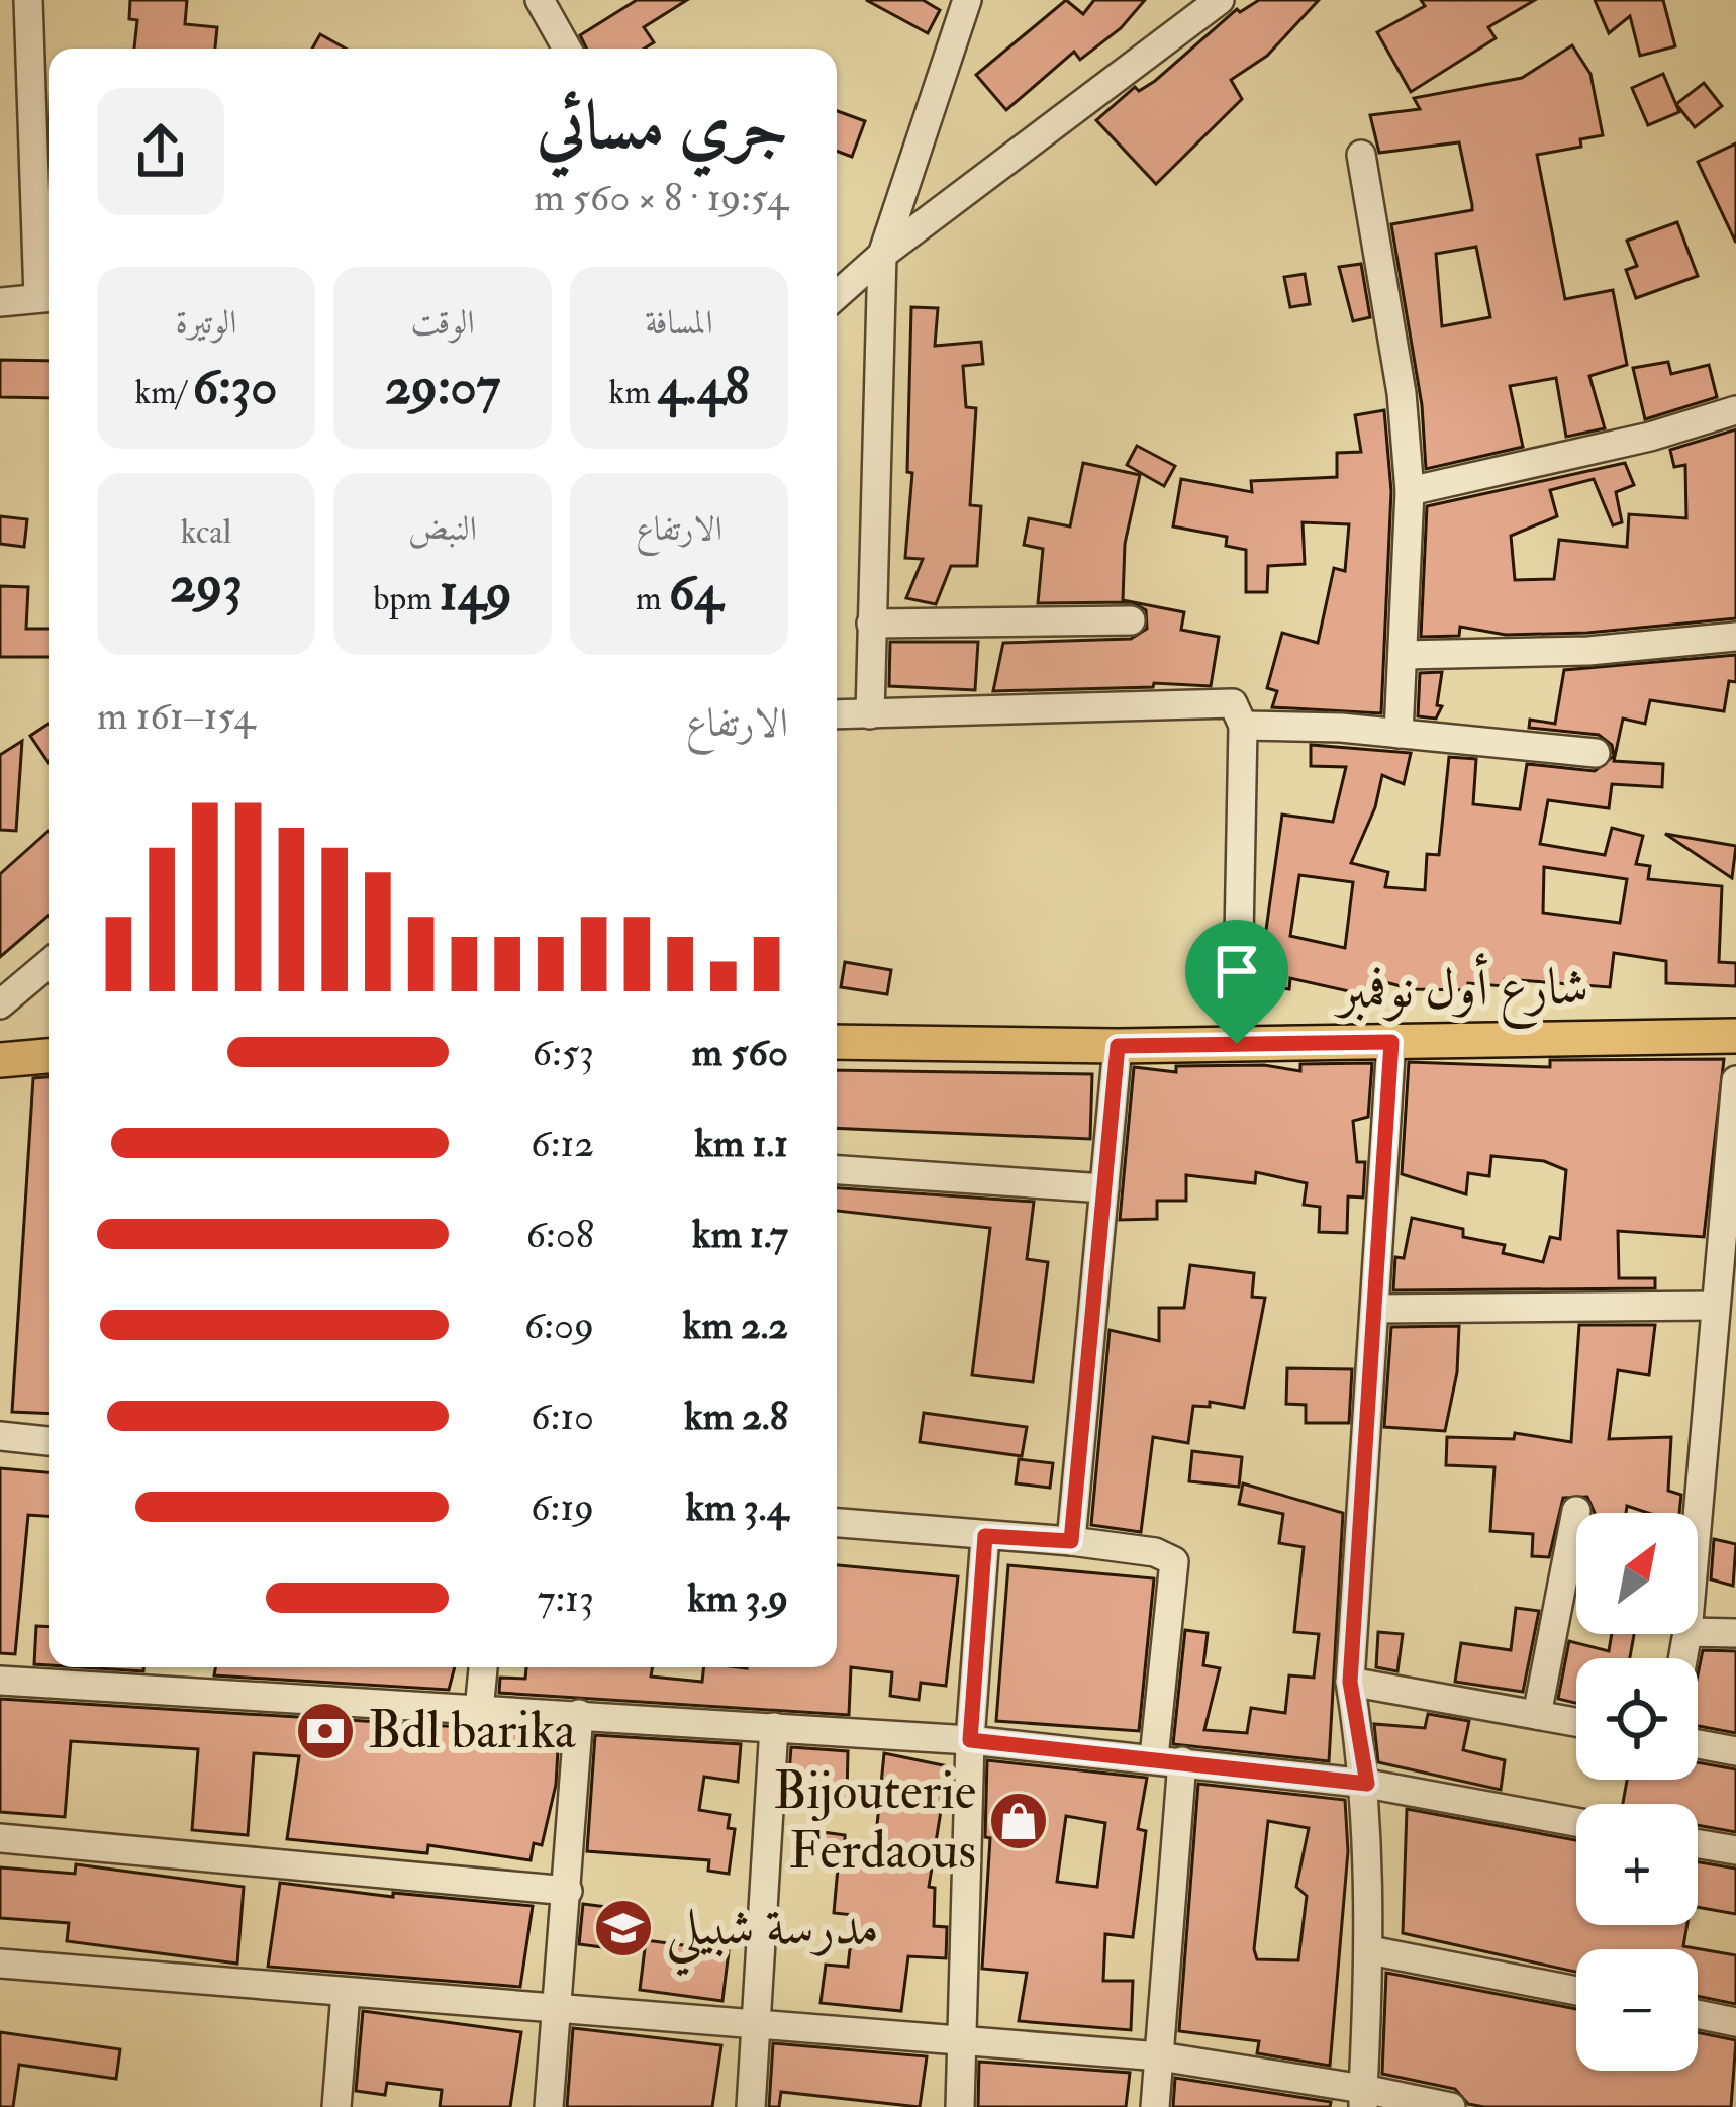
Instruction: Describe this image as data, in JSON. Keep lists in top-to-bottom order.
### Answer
{
  "streets": {
    "main road": ["شارع أول نوفمبر"]
  },
  "places": {
    "bank": ["Bdl barika"],
    "shop": ["Bijouterie Ferdaous"],
    "school or university": ["مدرسة شبيلي"]
  },
  "north": "top right",
  "page": {
    "heading": ["جري مسائي", "19:54 · 8 × 560 m"],
    "stats": [
      ["المسافة", "4.48 km"],
      ["الوقت", "29:07"],
      ["الوتيرة", "6:30 /km"],
      ["الارتفاع", "64 m"],
      ["النبض", "149 bpm"],
      ["kcal", "293"]
    ],
    "chart": ["الارتفاع", "154–161 m"],
    "list": [
      {
        "name": "560 m",
        "note": "6:53"
      },
      {
        "name": "1.1 km",
        "note": "6:12"
      },
      {
        "name": "1.7 km",
        "note": "6:08"
      },
      {
        "name": "2.2 km",
        "note": "6:09"
      },
      {
        "name": "2.8 km",
        "note": "6:10"
      },
      {
        "name": "3.4 km",
        "note": "6:19"
      },
      {
        "name": "3.9 km",
        "note": "7:13"
      }
    ],
    "map_buttons": ["+", "−"]
  }
}
